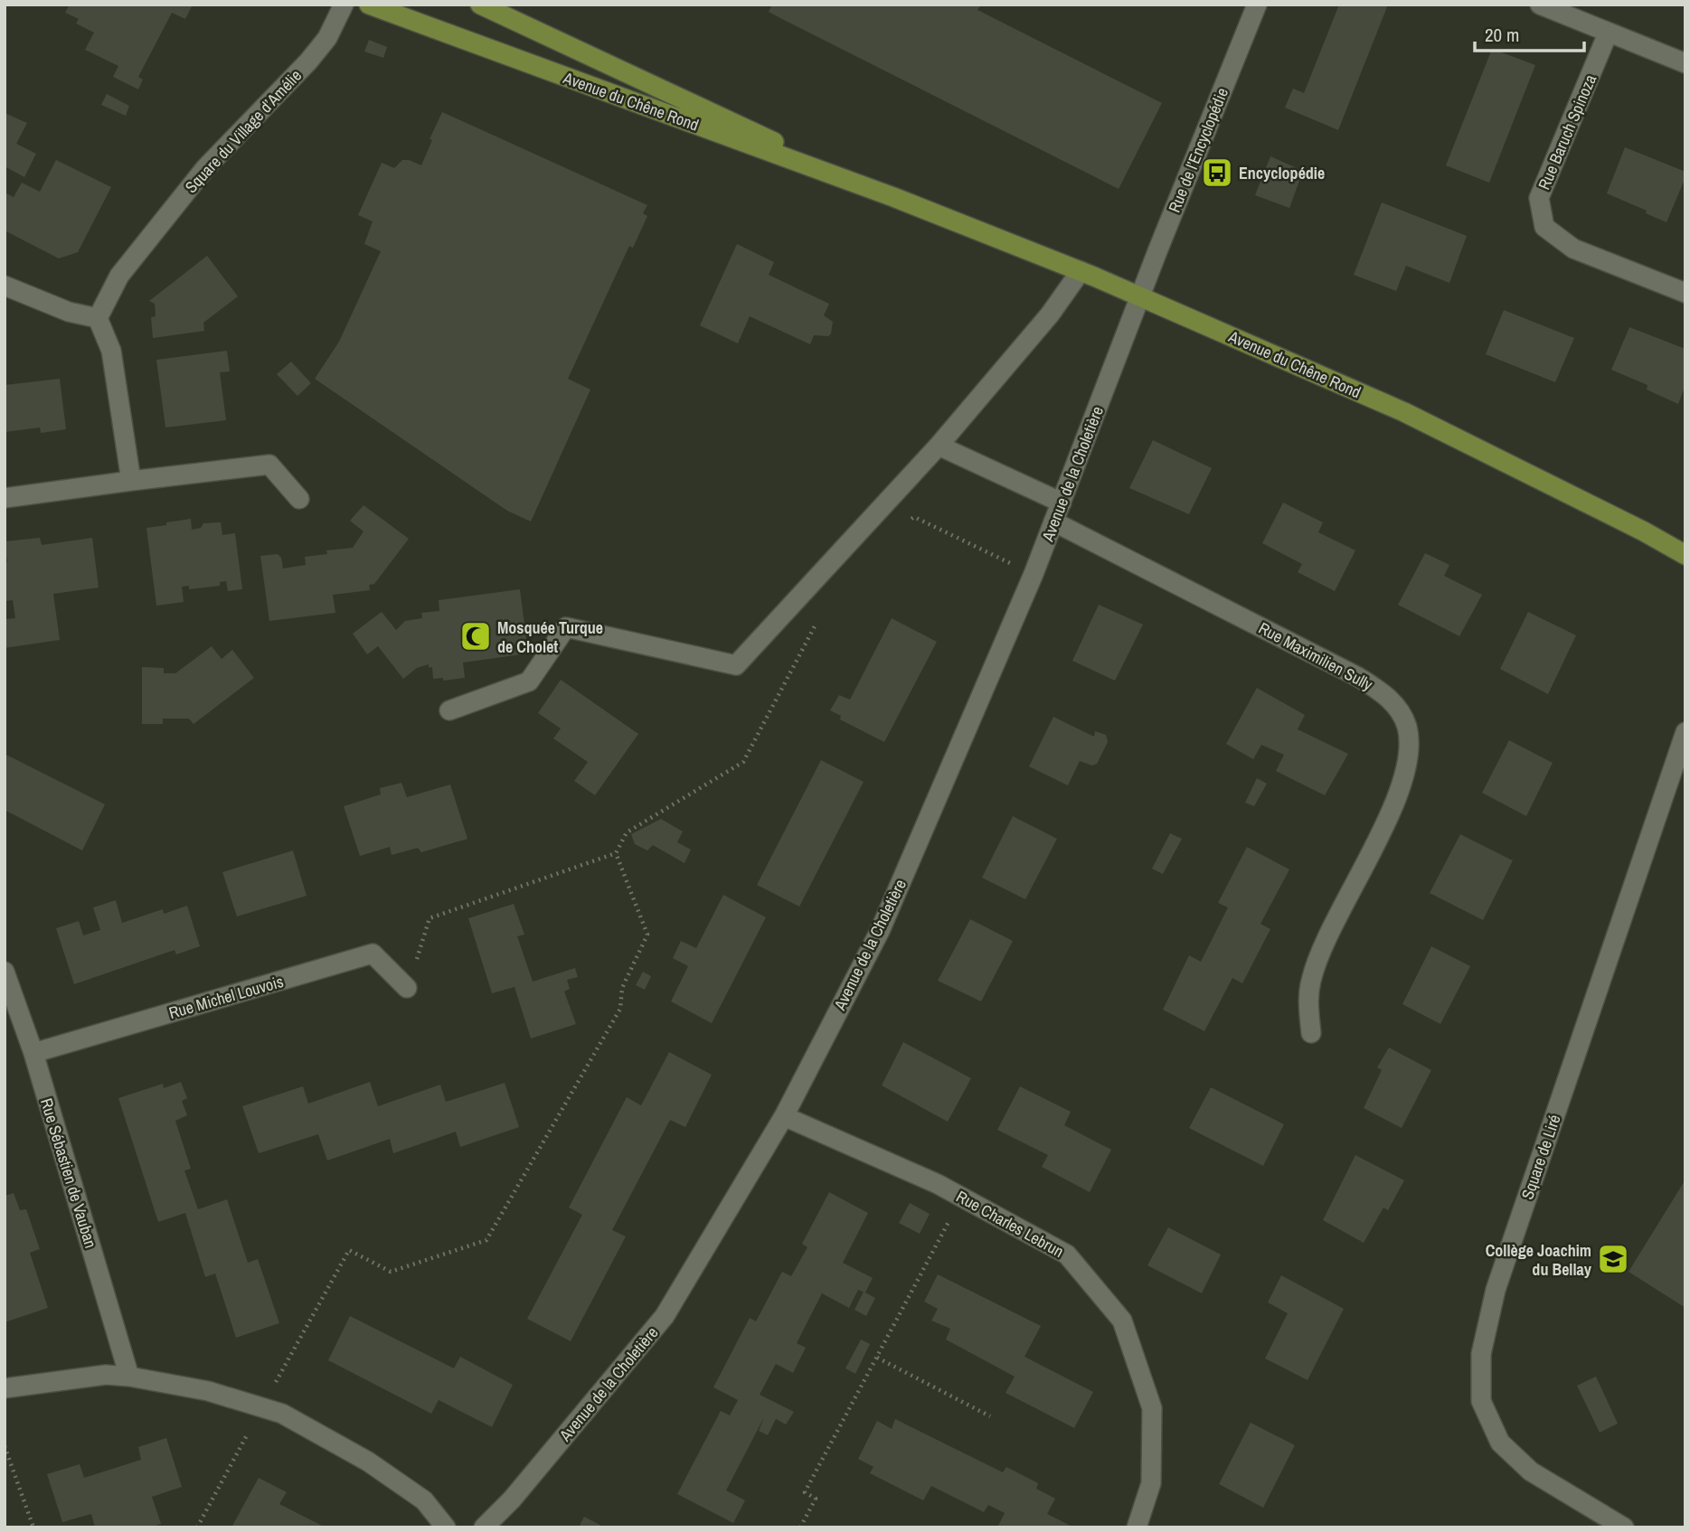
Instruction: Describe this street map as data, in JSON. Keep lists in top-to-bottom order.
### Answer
{
  "streets": {
    "main road": ["Avenue du Chêne Rond"],
    "street": [
      "Square du Village d’Amélie",
      "Rue Baruch Spinoza",
      "Rue de l’Encyclopédie",
      "Avenue de la Choletière",
      "Rue Maximilien Sully",
      "Rue Michel Louvois",
      "Square de Liré",
      "Rue Sébastien de Vauban",
      "Rue Charles Lebrun"
    ]
  },
  "crossings": [
    ["Avenue du Chêne Rond", "Rue de l’Encyclopédie"],
    ["Avenue du Chêne Rond", "Avenue de la Choletière"],
    ["Rue de l’Encyclopédie", "Avenue de la Choletière"],
    ["Avenue de la Choletière", "Rue Maximilien Sully"],
    ["Avenue de la Choletière", "Rue Charles Lebrun"],
    ["Rue Michel Louvois", "Rue Sébastien de Vauban"]
  ],
  "places": {
    "bus stop": ["Encyclopédie"],
    "mosque": ["Mosquée Turque de Cholet"],
    "school or university": ["Collège Joachim du Bellay"]
  },
  "scale_bar": "20 m"
}
